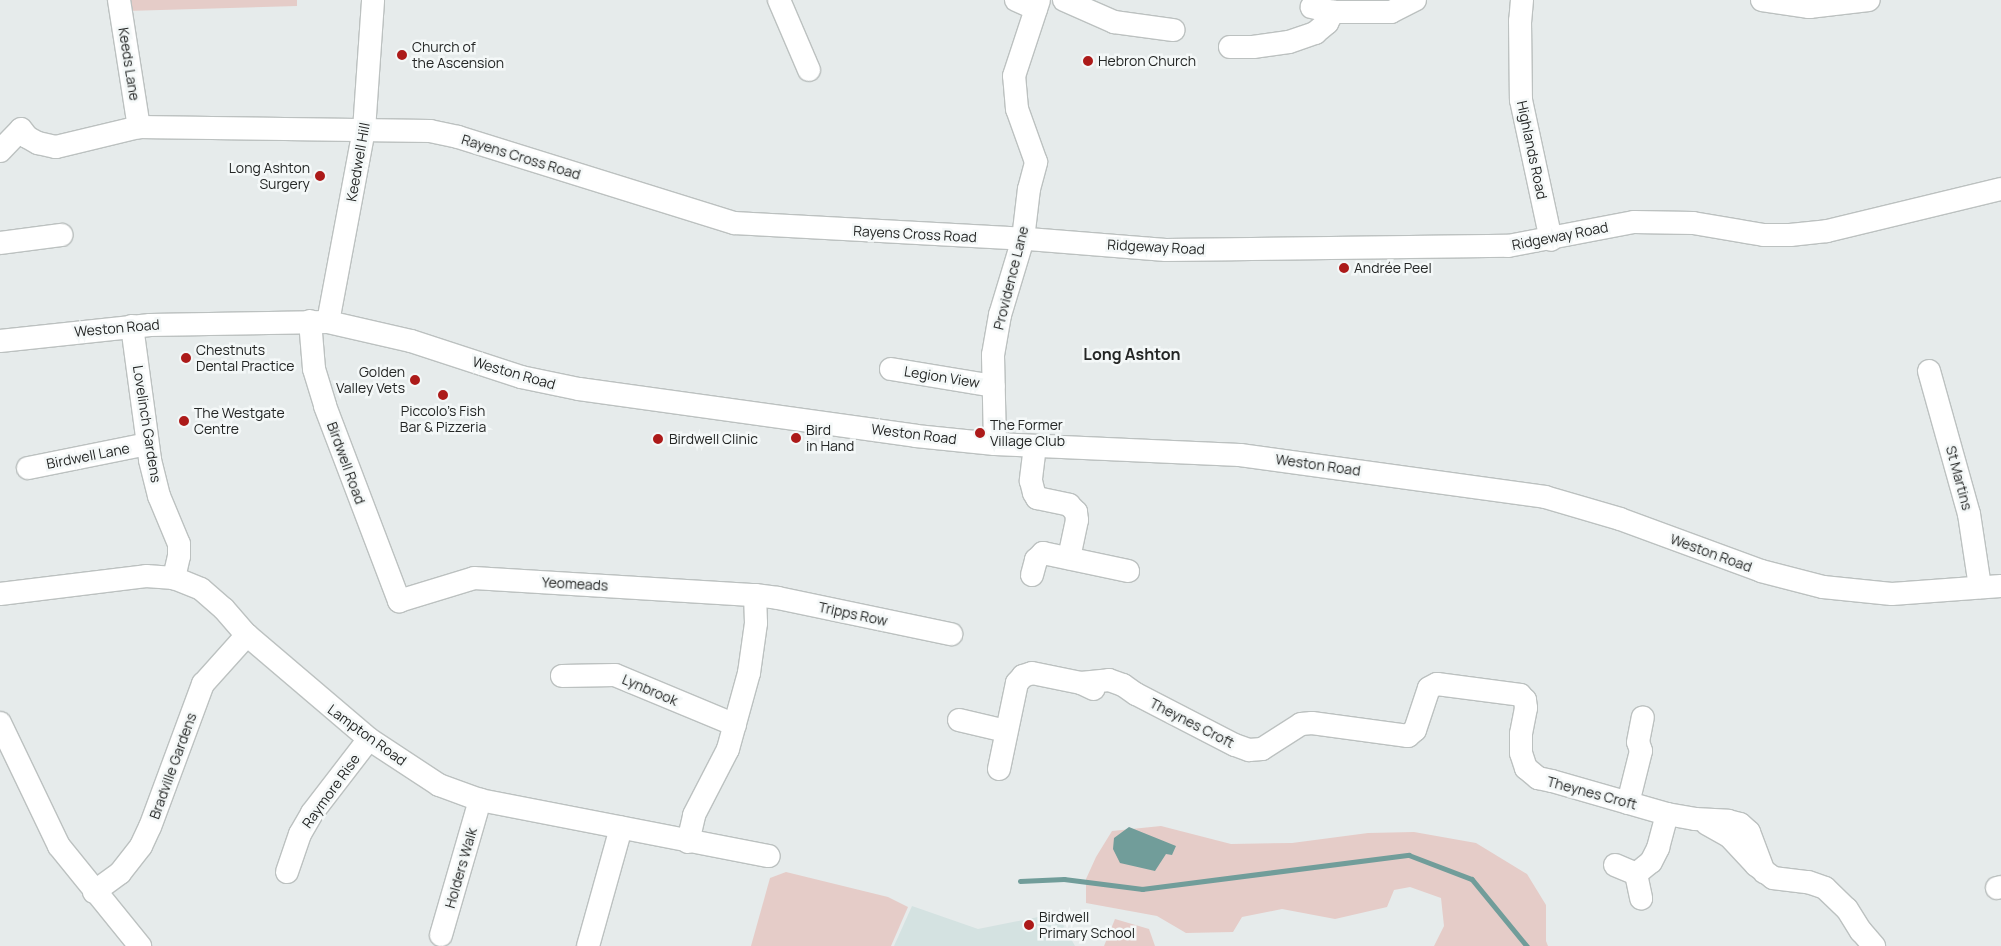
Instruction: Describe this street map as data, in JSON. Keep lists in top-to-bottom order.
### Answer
{
  "streets": {
    "street": [
      "Keeds Lane",
      "Highlands Road",
      "Rayens Cross Road",
      "Keedwell Hill",
      "Ridgeway Road",
      "Providence Lane",
      "Weston Road",
      "Legion View",
      "Lovelinch Gardens",
      "Birdwell Lane",
      "Birdwell Road",
      "St Martins",
      "Yeomeads",
      "Tripps Row",
      "Lynbrook",
      "Theynes Croft",
      "Lampton Road",
      "Bradville Gardens",
      "Raymore Rise",
      "Holders Walk"
    ]
  },
  "crossings": [
    ["Keeds Lane", "Rayens Cross Road"],
    ["Highlands Road", "Ridgeway Road"],
    ["Rayens Cross Road", "Keedwell Hill"],
    ["Rayens Cross Road", "Ridgeway Road"],
    ["Rayens Cross Road", "Providence Lane"],
    ["Keedwell Hill", "Weston Road"],
    ["Keedwell Hill", "Birdwell Road"],
    ["Ridgeway Road", "Providence Lane"],
    ["Providence Lane", "Weston Road"],
    ["Providence Lane", "Legion View"],
    ["Weston Road", "Lovelinch Gardens"],
    ["Weston Road", "Birdwell Road"],
    ["Weston Road", "St Martins"],
    ["Lovelinch Gardens", "Birdwell Lane"],
    ["Lovelinch Gardens", "Lampton Road"],
    ["Birdwell Road", "Yeomeads"],
    ["Yeomeads", "Tripps Row"],
    ["Lampton Road", "Bradville Gardens"],
    ["Lampton Road", "Raymore Rise"],
    ["Lampton Road", "Holders Walk"]
  ],
  "districts": ["Long Ashton"],
  "places": [
    "Church of the Ascension",
    "Hebron Church",
    "Long Ashton Surgery",
    "Andrée Peel",
    "Chestnuts Dental Practice",
    "Golden Valley Vets",
    "Piccolo's Fish Bar & Pizzeria",
    "The Westgate Centre",
    "The Former Village Club",
    "Bird in Hand",
    "Birdwell Clinic",
    "Birdwell Primary School"
  ]
}
